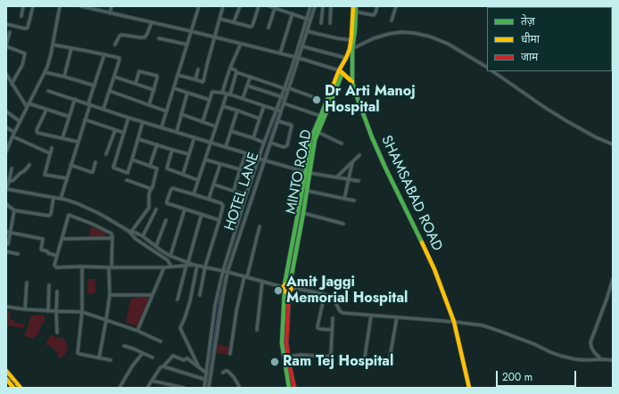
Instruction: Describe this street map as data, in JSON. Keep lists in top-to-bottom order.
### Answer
{
  "streets": {
    "street": ["MINTO ROAD", "HOTEL LANE", "SHAMSABAD ROAD"]
  },
  "crossings": [
    ["MINTO ROAD", "SHAMSABAD ROAD"]
  ],
  "places": ["Dr Arti Manoj Hospital", "Amit Jaggi Memorial Hospital", "Ram Tej Hospital"],
  "legend": ["तेज़", "धीमा", "जाम"],
  "scale_bar": "200 m"
}
